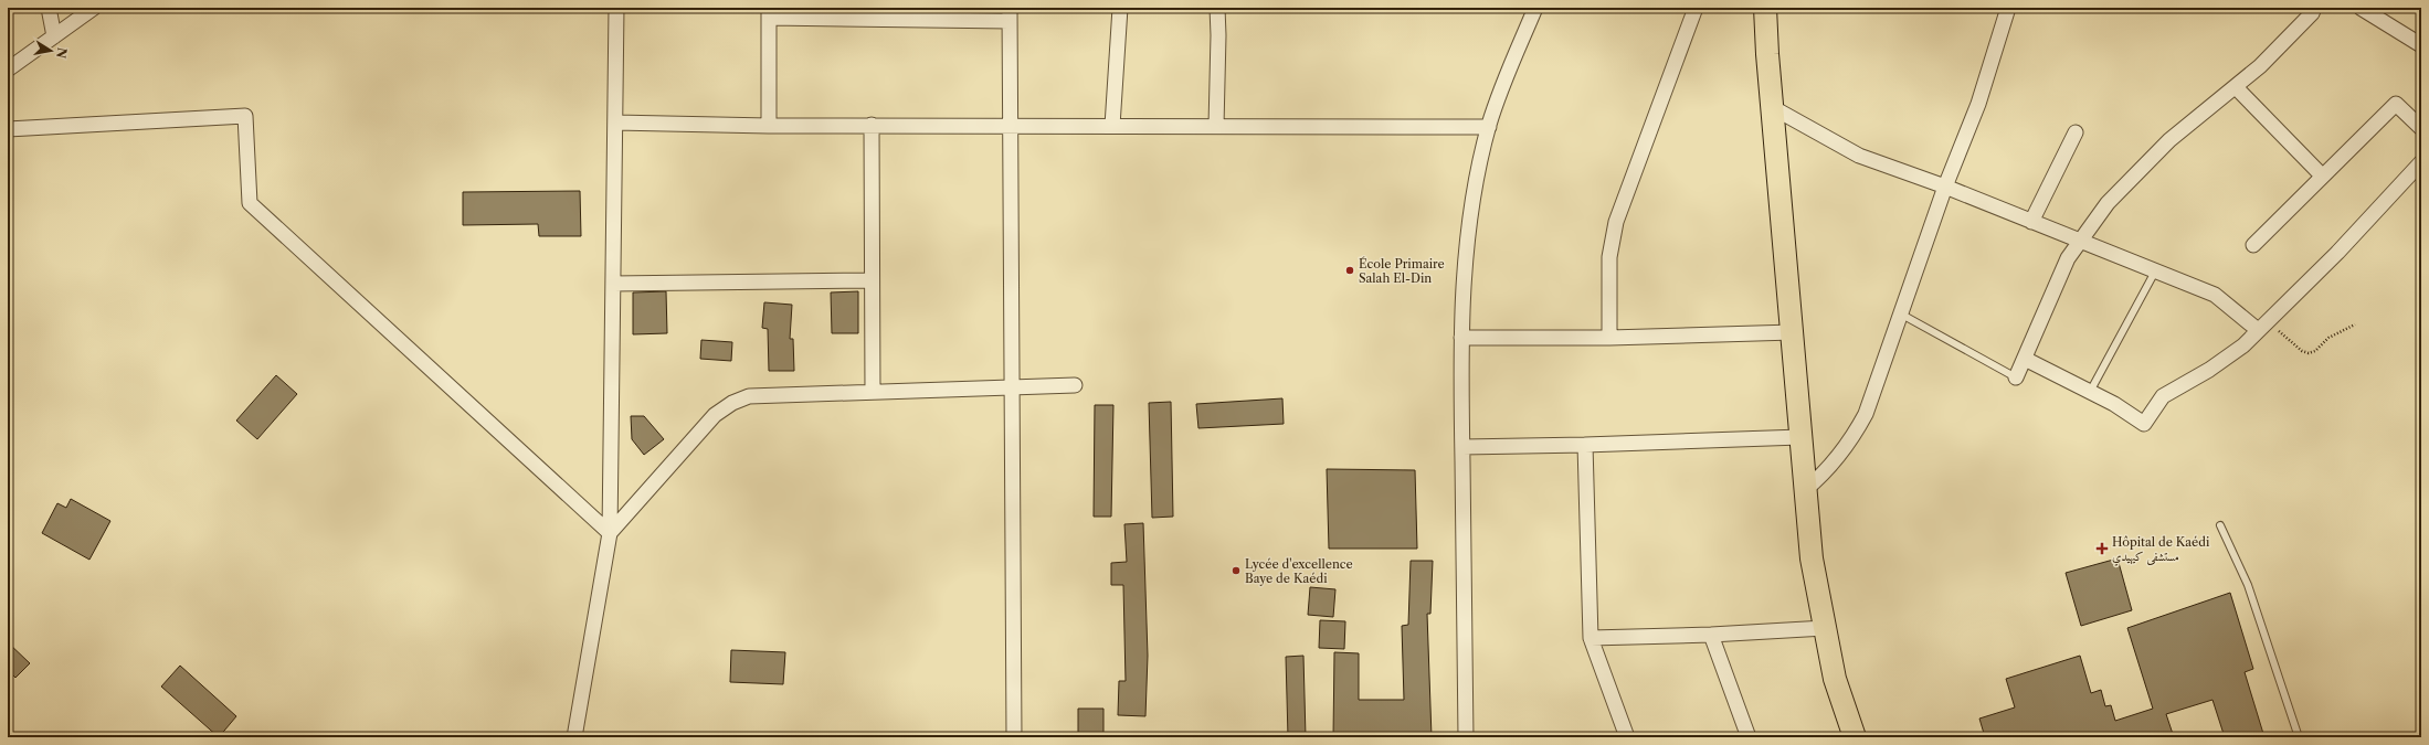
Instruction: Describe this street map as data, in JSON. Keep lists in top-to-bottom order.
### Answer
{
  "places": {
    "other": ["École Primaire Salah El-Din", "Lycée d'excellence Baye de Kaédi"],
    "health": ["Hôpital de Kaédi مستشفى كيهيدي"]
  },
  "north": "right"
}
